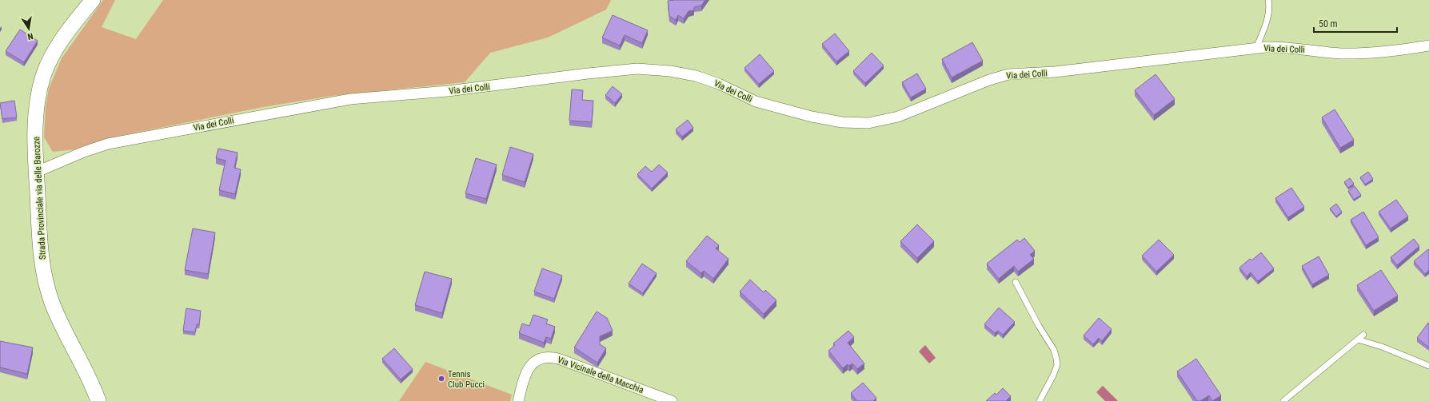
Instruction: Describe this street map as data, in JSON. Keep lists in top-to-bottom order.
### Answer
{
  "streets": {
    "main road": ["Strada Provinciale via delle Barozze"],
    "street": ["Via dei Colli", "Via Vicinale della Macchia"]
  },
  "crossings": [
    ["Via dei Colli", "Strada Provinciale via delle Barozze"]
  ],
  "places": ["Tennis Club Pucci"],
  "scale_bar": "50 m",
  "north": "bottom"
}
